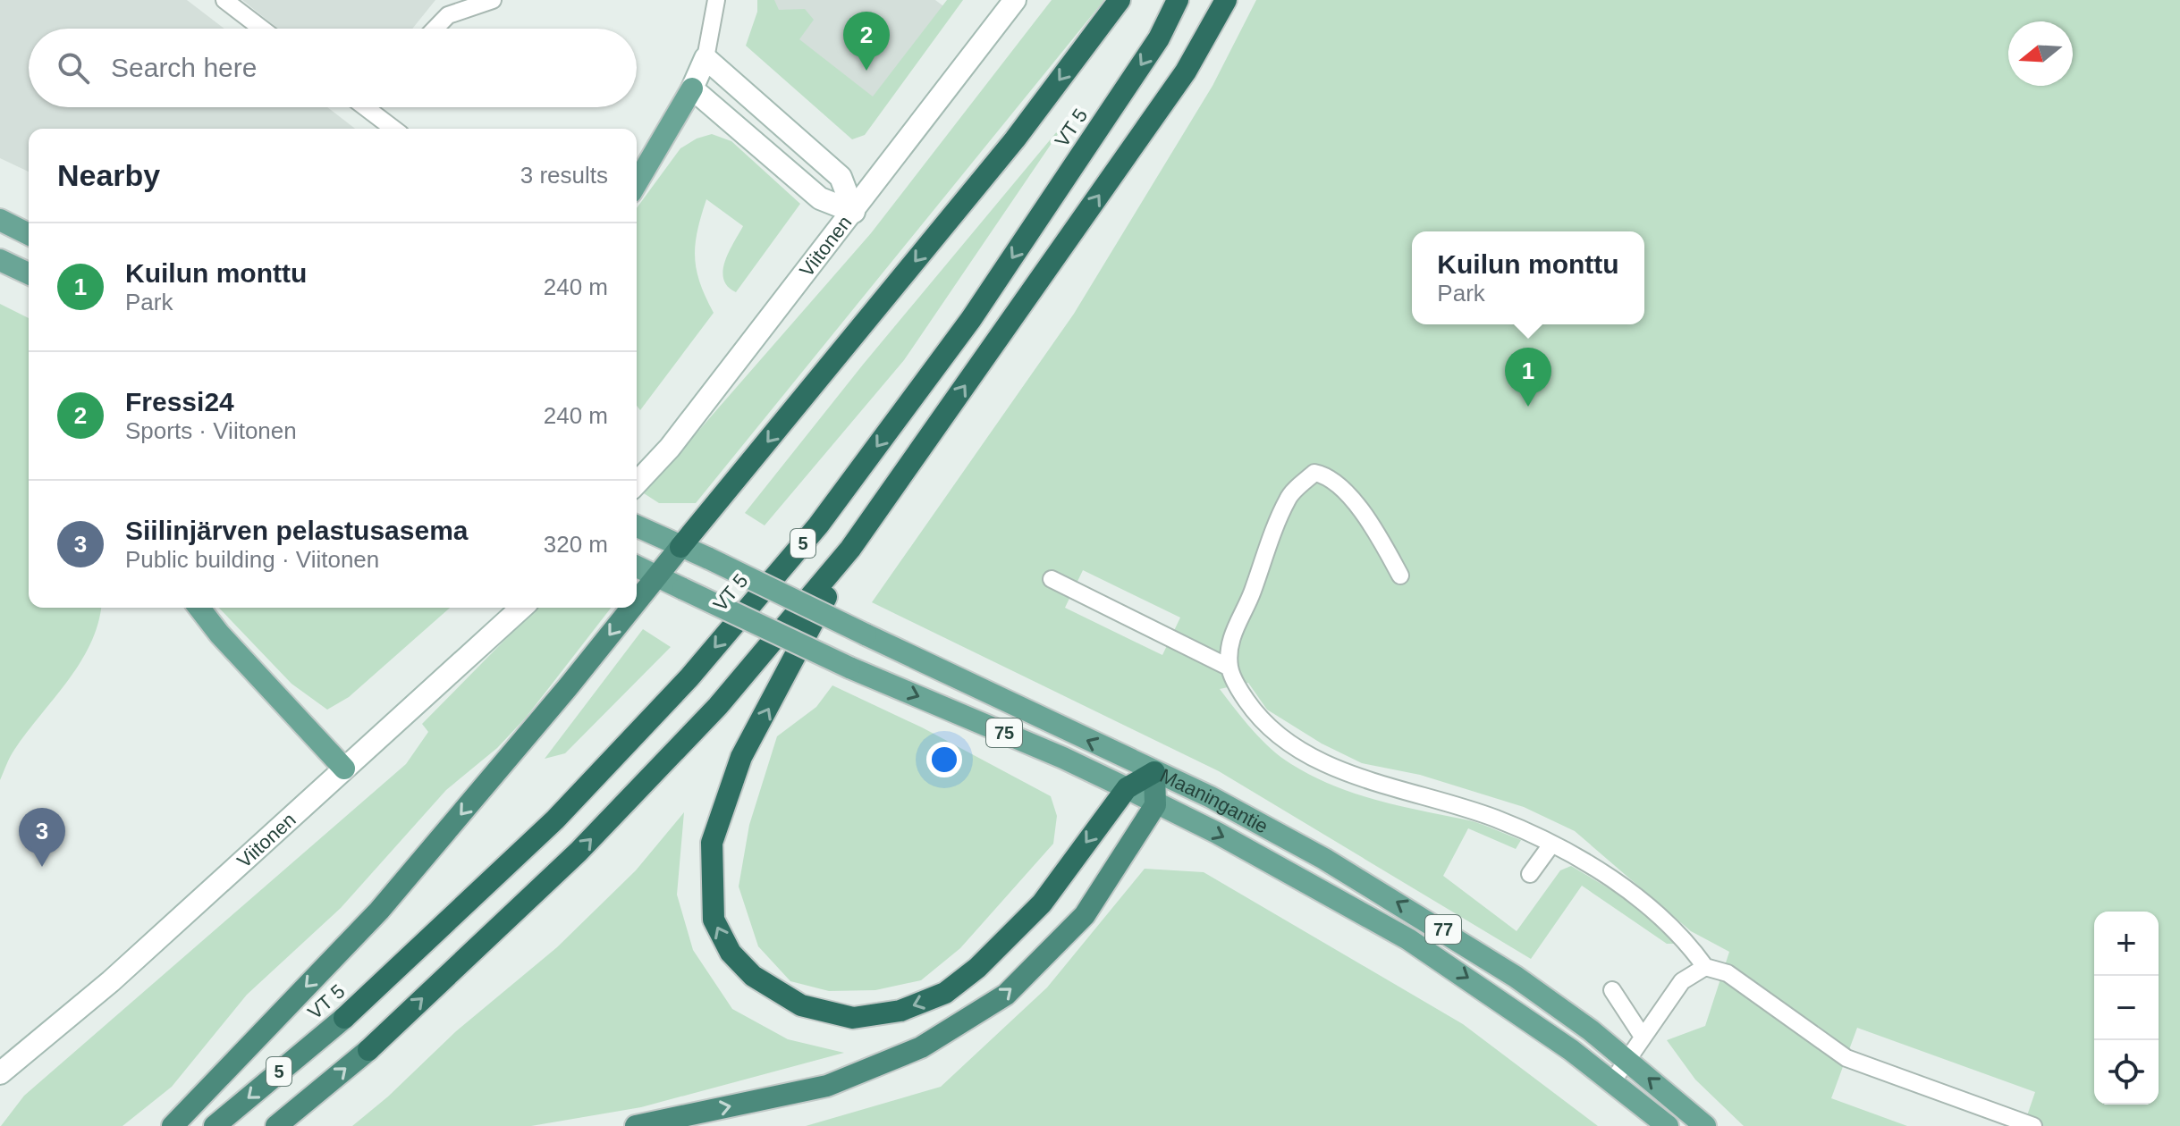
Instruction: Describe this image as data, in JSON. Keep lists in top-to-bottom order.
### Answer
{
  "streets": {
    "highway": ["VT 5", "5"],
    "main road": [
      "Viitonen",
      "75",
      "Maaningantie",
      "77"
    ]
  },
  "crossings": [
    ["75", "Maaningantie"]
  ],
  "north": "left",
  "page": {
    "pins": ["2", "1", "3"],
    "search": "Search here",
    "heading": ["Nearby", "3 results"],
    "list": [
      {
        "mark": "1",
        "name": "Kuilun monttu",
        "note": "Park",
        "value": "240 m"
      },
      {
        "mark": "2",
        "name": "Fressi24",
        "note": "Sports · Viitonen",
        "value": "240 m"
      },
      {
        "mark": "3",
        "name": "Siilinjärven pelastusasema",
        "note": "Public building · Viitonen",
        "value": "320 m"
      }
    ],
    "popup": ["Kuilun monttu", "Park"],
    "map_buttons": ["+", "−"]
  }
}
